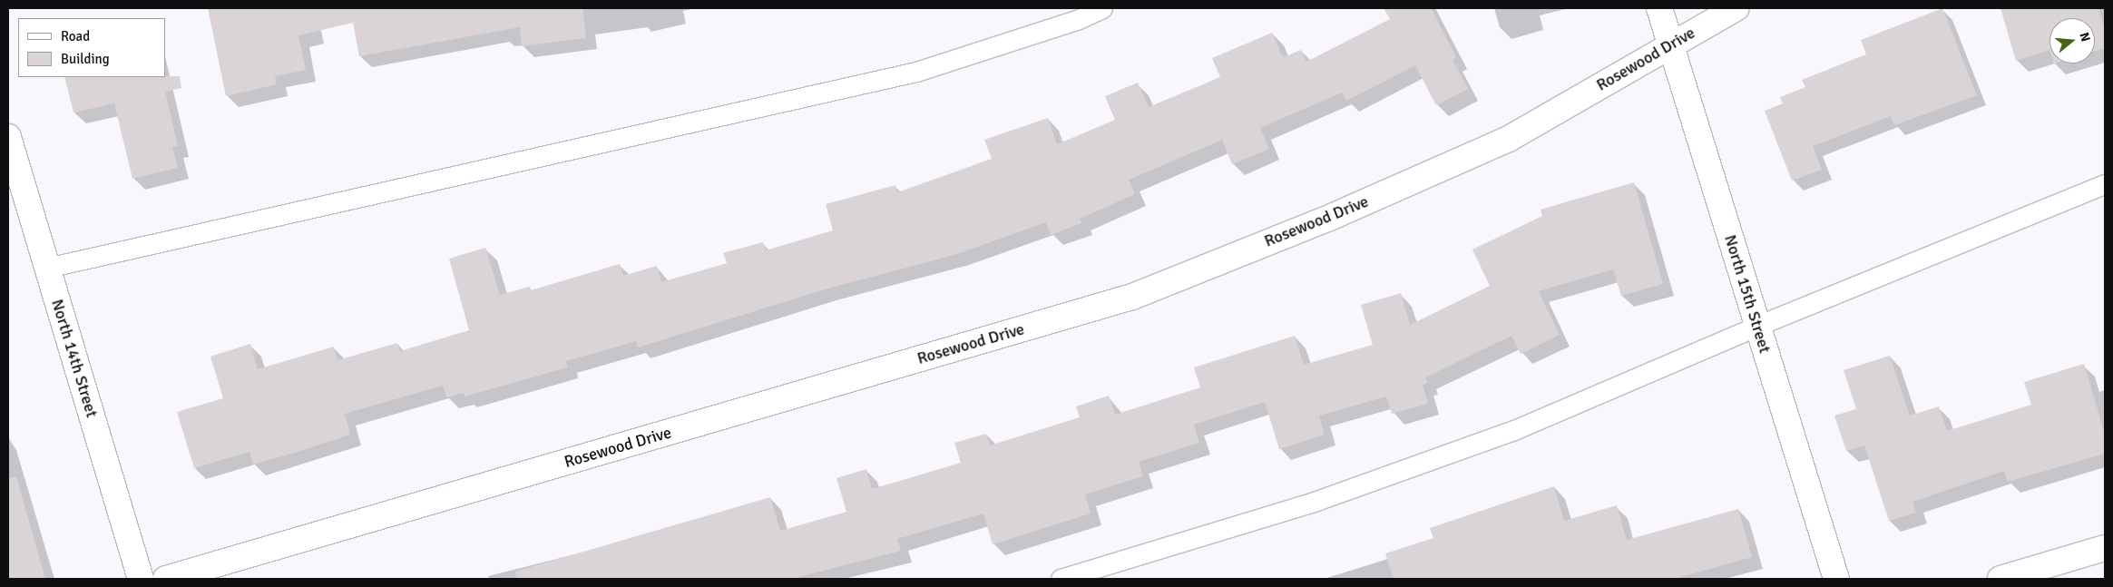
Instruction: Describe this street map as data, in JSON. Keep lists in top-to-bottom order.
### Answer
{
  "streets": {
    "street": ["Rosewood Drive", "North 15th Street", "North 14th Street"]
  },
  "crossings": [
    ["Rosewood Drive", "North 15th Street"]
  ],
  "legend": ["Road", "Building"],
  "north": "right"
}
